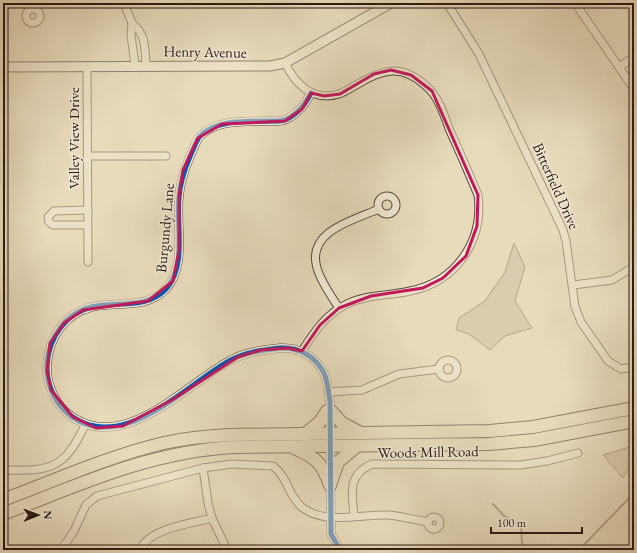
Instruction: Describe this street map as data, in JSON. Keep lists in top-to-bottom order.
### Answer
{
  "streets": {
    "street": [
      "Henry Avenue",
      "Valley View Drive",
      "Bitterfield Drive",
      "Burgundy Lane",
      "Woods Mill Road"
    ]
  },
  "crossings": [
    ["Henry Avenue", "Valley View Drive"]
  ],
  "scale_bar": "100 m",
  "north": "right"
}
